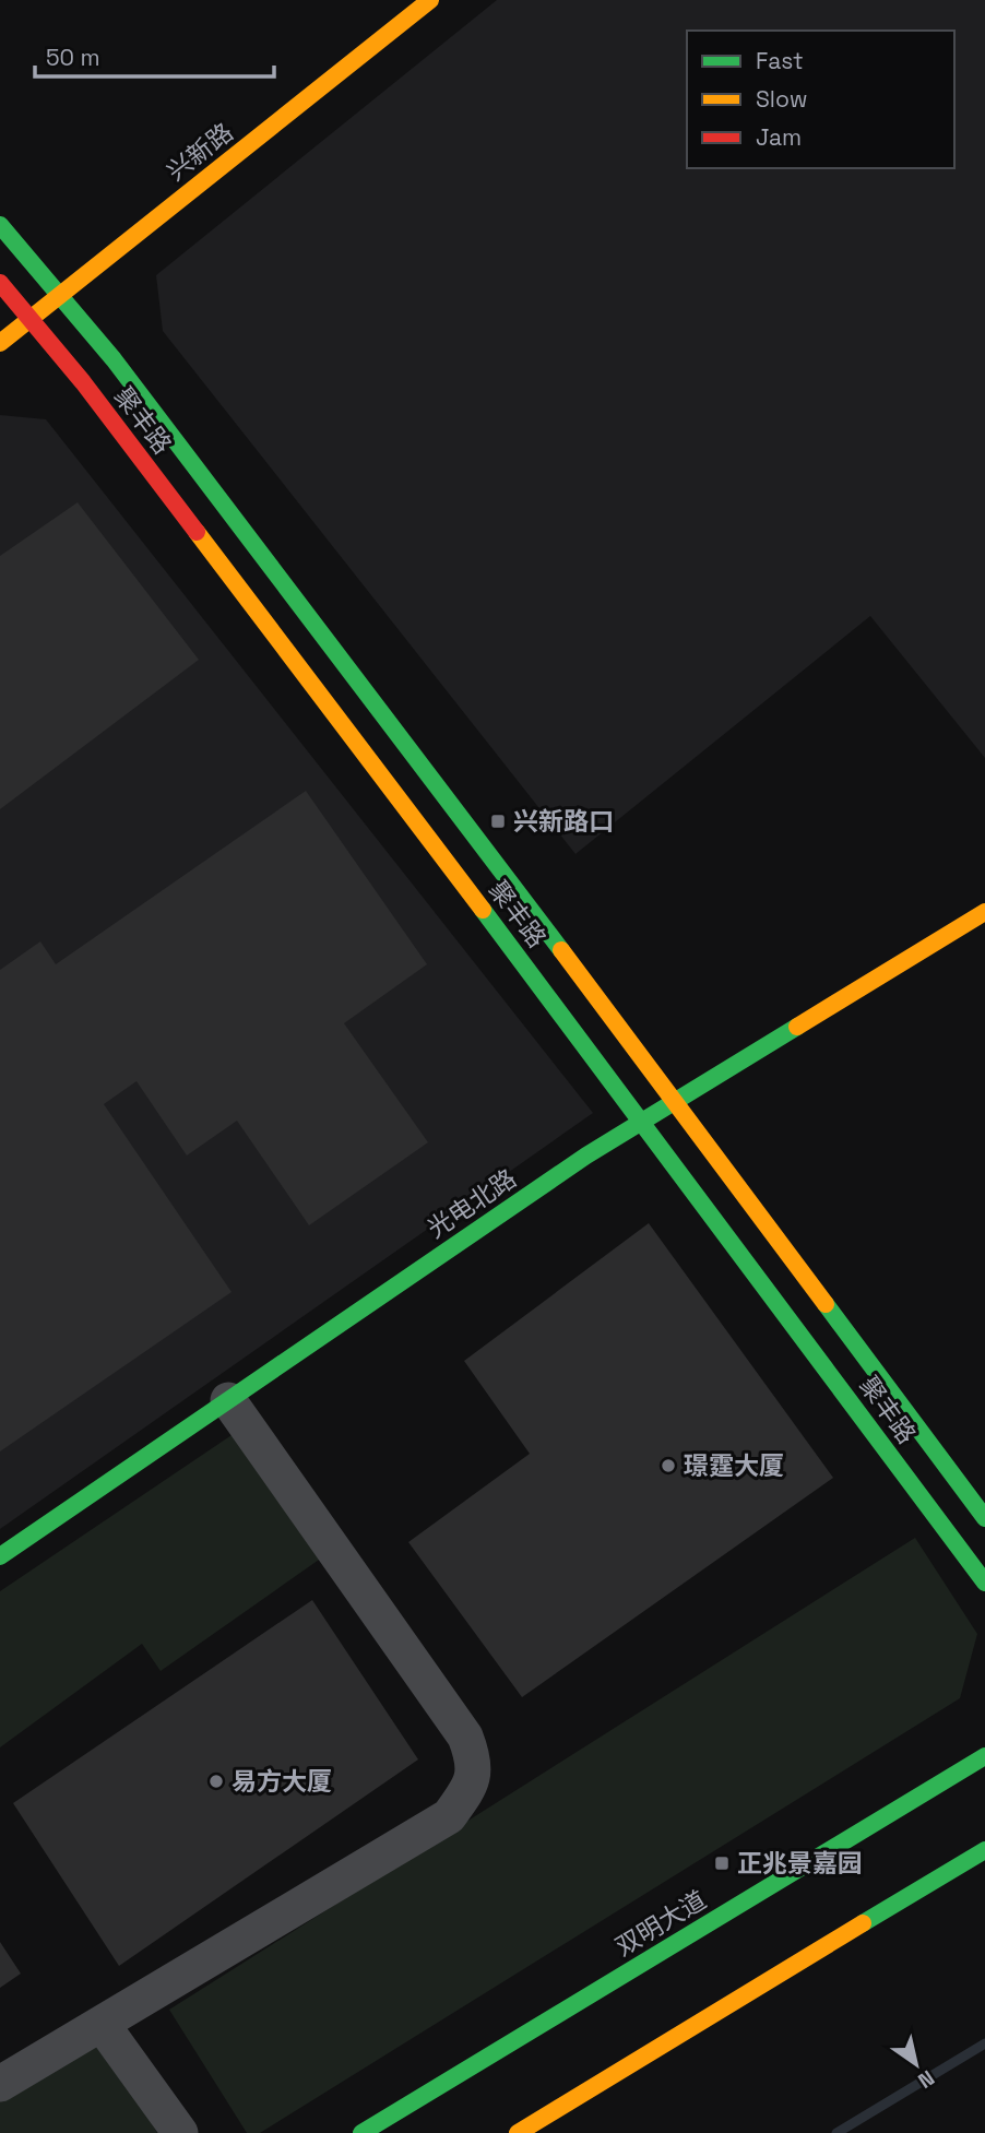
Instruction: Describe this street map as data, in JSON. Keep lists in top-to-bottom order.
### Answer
{
  "streets": {
    "street": [
      "兴新路",
      "聚丰路",
      "光电北路",
      "双明大道"
    ]
  },
  "crossings": [
    ["兴新路", "聚丰路"],
    ["聚丰路", "光电北路"]
  ],
  "places": {
    "transit": ["兴新路口", "正兆景嘉园"],
    "other": ["璟霆大厦", "易方大厦"]
  },
  "legend": ["Fast", "Slow", "Jam"],
  "scale_bar": "50 m",
  "north": "bottom right"
}
